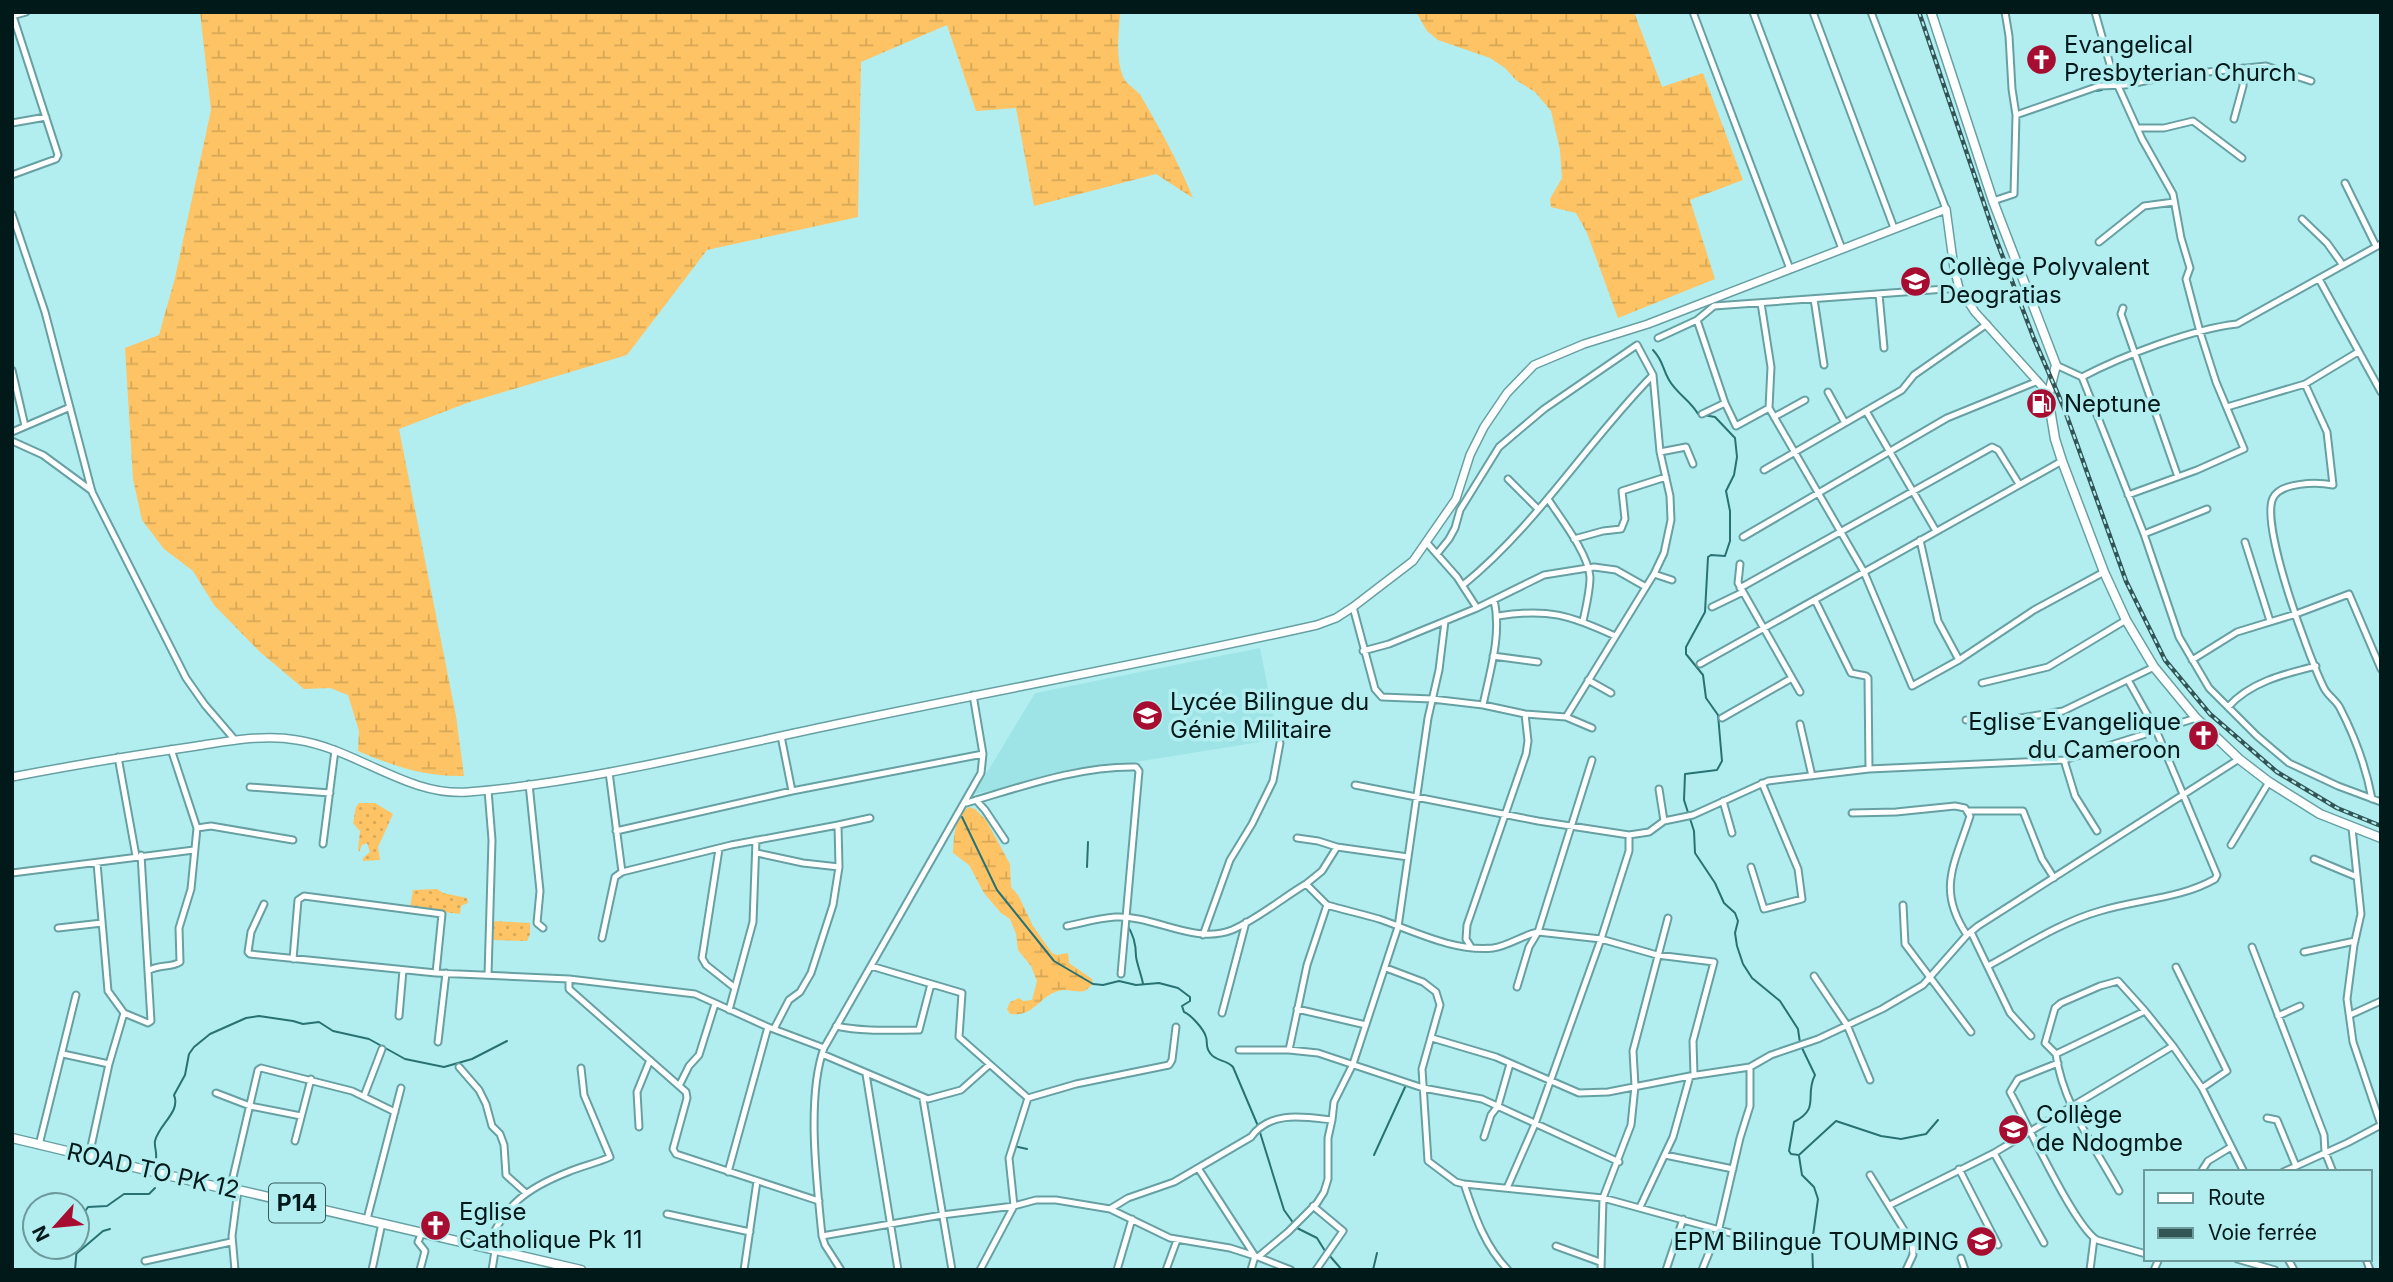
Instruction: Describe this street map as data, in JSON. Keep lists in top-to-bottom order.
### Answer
{
  "streets": {
    "main road": ["ROAD TO PK 12", "P14"]
  },
  "places": {
    "church": ["Evangelical Presbyterian Church", "Eglise Evangelique du Cameroon", "Eglise Catholique Pk 11"],
    "school or university": [
      "Collège Polyvalent Deogratias",
      "Lycée Bilingue du Génie Militaire",
      "Collège de Ndogmbe",
      "EPM Bilingue TOUMPING"
    ],
    "fuel station": ["Neptune"]
  },
  "legend": ["Route", "Voie ferrée"],
  "north": "bottom left"
}
